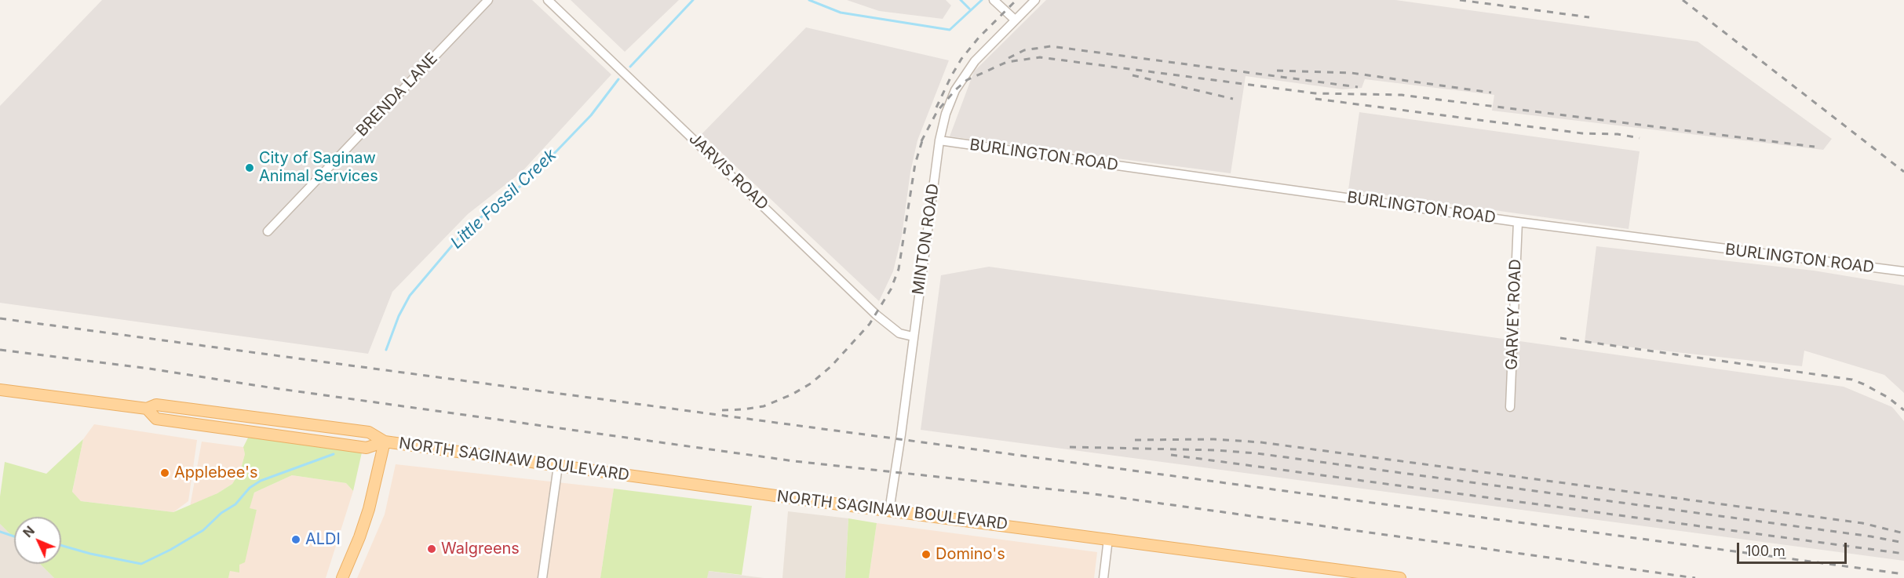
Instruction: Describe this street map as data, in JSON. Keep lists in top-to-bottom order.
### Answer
{
  "streets": {
    "main road": ["NORTH SAGINAW BOULEVARD"],
    "street": [
      "BRENDA LANE",
      "BURLINGTON ROAD",
      "JARVIS ROAD",
      "MINTON ROAD",
      "GARVEY ROAD"
    ]
  },
  "crossings": [
    ["BURLINGTON ROAD", "MINTON ROAD"],
    ["BURLINGTON ROAD", "GARVEY ROAD"],
    ["JARVIS ROAD", "MINTON ROAD"],
    ["MINTON ROAD", "NORTH SAGINAW BOULEVARD"]
  ],
  "water": ["Little Fossil Creek"],
  "places": [
    "City of Saginaw Animal Services",
    "Applebee's",
    "ALDI",
    "Walgreens",
    "Domino's"
  ],
  "scale_bar": "100 m",
  "north": "top left"
}
